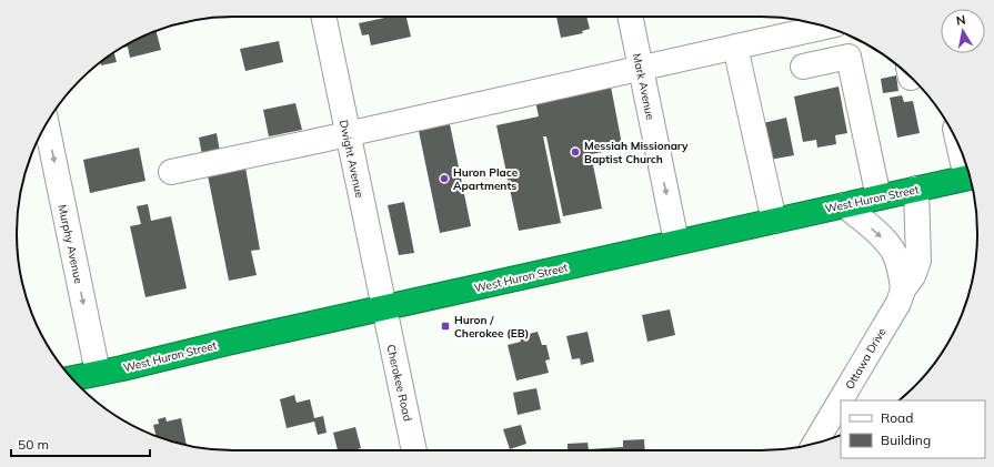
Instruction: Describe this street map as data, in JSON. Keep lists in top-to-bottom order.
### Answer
{
  "streets": {
    "highway": ["West Huron Street"],
    "street": [
      "Mark Avenue",
      "Dwight Avenue",
      "Murphy Avenue",
      "Ottawa Drive",
      "Cherokee Road"
    ]
  },
  "crossings": [
    ["Mark Avenue", "West Huron Street"],
    ["Dwight Avenue", "West Huron Street"],
    ["Dwight Avenue", "Cherokee Road"],
    ["West Huron Street", "Murphy Avenue"],
    ["West Huron Street", "Ottawa Drive"],
    ["West Huron Street", "Cherokee Road"]
  ],
  "one_way": ["Murphy Avenue"],
  "places": {
    "other": ["Messiah Missionary Baptist Church", "Huron Place Apartments"],
    "transit": ["Huron / Cherokee (EB)"]
  },
  "legend": ["Road", "Building"],
  "scale_bar": "50 m",
  "north": "top"
}
